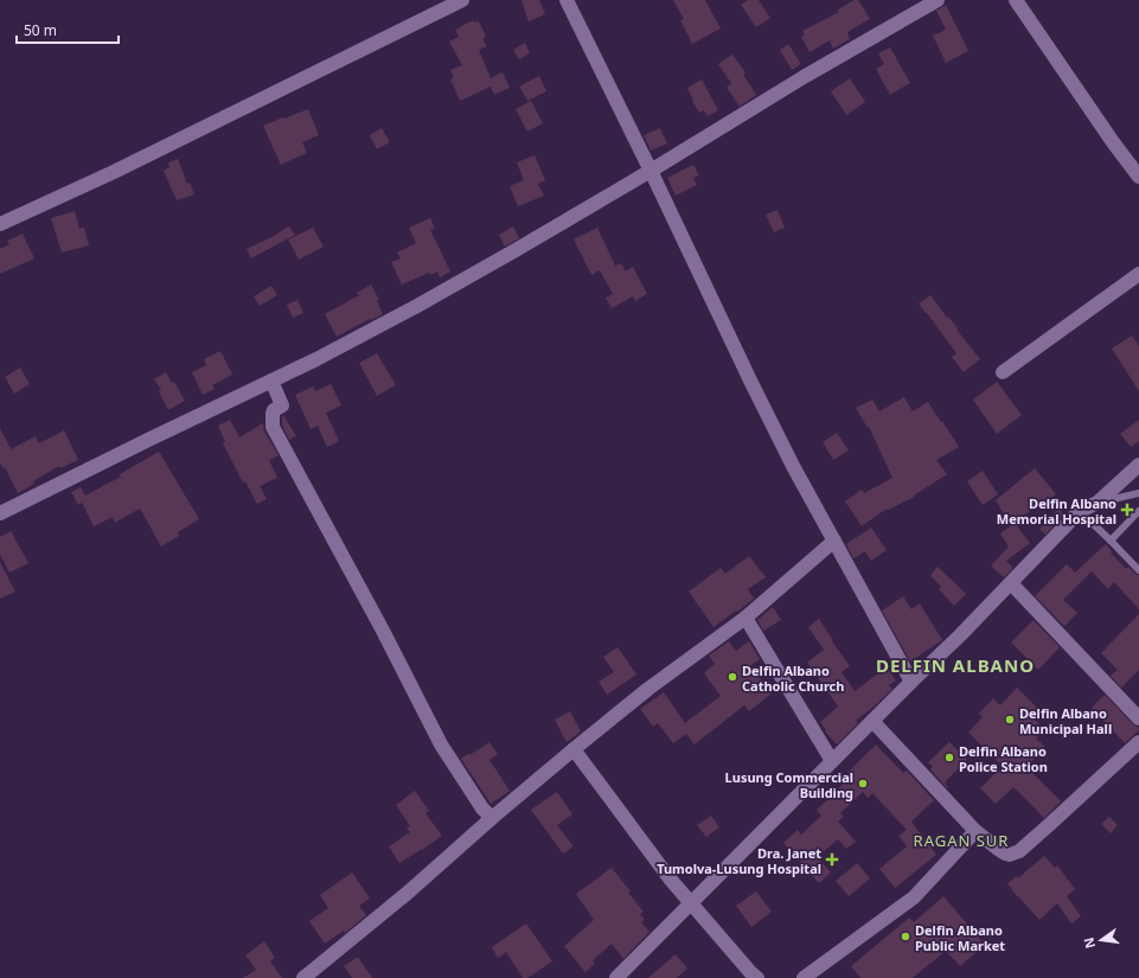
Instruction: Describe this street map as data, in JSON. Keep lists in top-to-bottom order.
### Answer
{
  "districts": ["DELFIN ALBANO", "RAGAN SUR"],
  "places": {
    "health": ["Delfin Albano Memorial Hospital", "Dra. Janet Tumolva-Lusung Hospital"],
    "other": [
      "Delfin Albano Catholic Church",
      "Delfin Albano Municipal Hall",
      "Delfin Albano Police Station",
      "Lusung Commercial Building",
      "Delfin Albano Public Market"
    ]
  },
  "scale_bar": "50 m",
  "north": "left"
}
